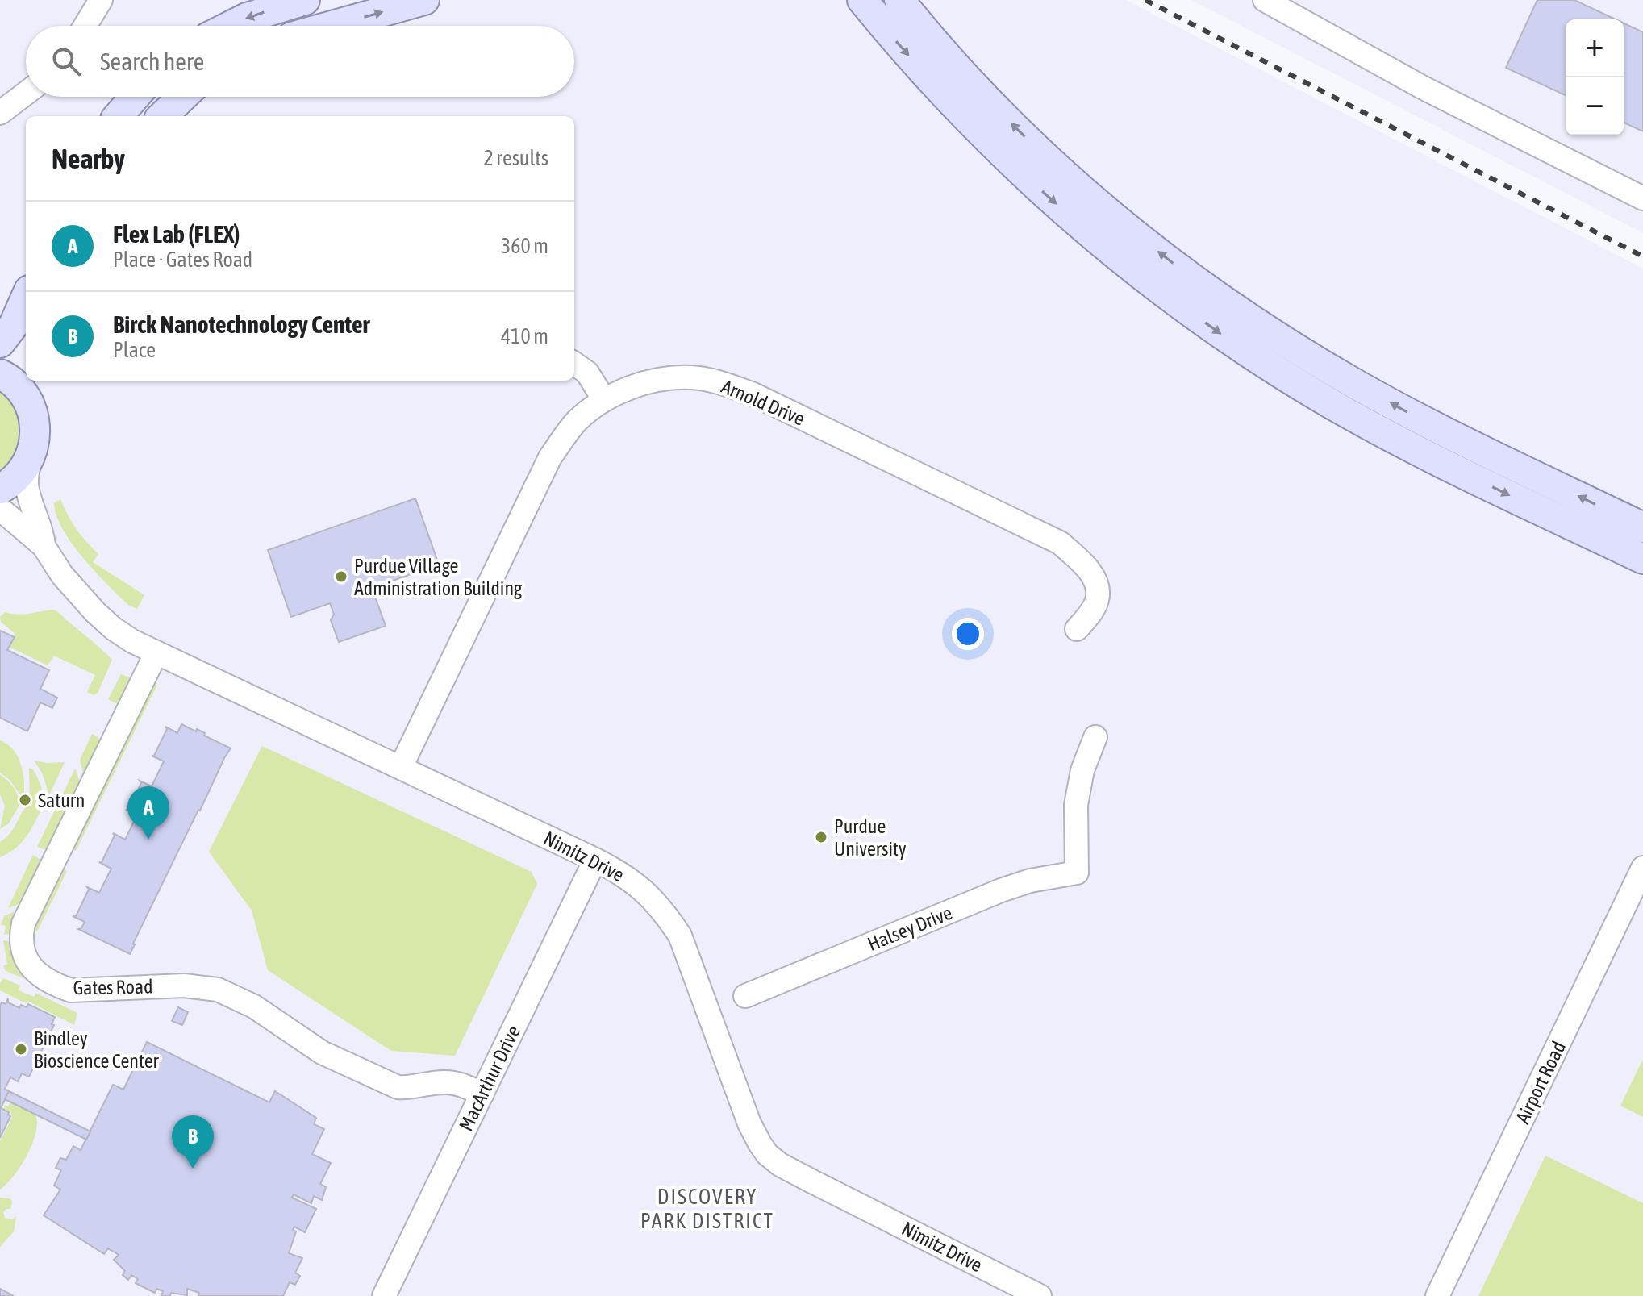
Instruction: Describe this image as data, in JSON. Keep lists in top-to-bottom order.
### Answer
{
  "streets": {
    "street": [
      "Arnold Drive",
      "Nimitz Drive",
      "Halsey Drive",
      "Gates Road",
      "MacArthur Drive",
      "Airport Road"
    ]
  },
  "crossings": [
    ["Arnold Drive", "Nimitz Drive"],
    ["Nimitz Drive", "Gates Road"],
    ["Nimitz Drive", "MacArthur Drive"],
    ["Gates Road", "MacArthur Drive"]
  ],
  "districts": ["DISCOVERY PARK DISTRICT"],
  "places": [
    "Purdue Village Administration Building",
    "Saturn",
    "Purdue University",
    "Bindley Bioscience Center"
  ],
  "page": {
    "map_buttons": ["+", "−"],
    "search": "Search here",
    "heading": ["Nearby", "2 results"],
    "list": [
      {
        "mark": "A",
        "name": "Flex Lab (FLEX)",
        "note": "Place · Gates Road",
        "value": "360 m"
      },
      {
        "mark": "B",
        "name": "Birck Nanotechnology Center",
        "note": "Place",
        "value": "410 m"
      }
    ],
    "pins": ["A", "B"]
  }
}
